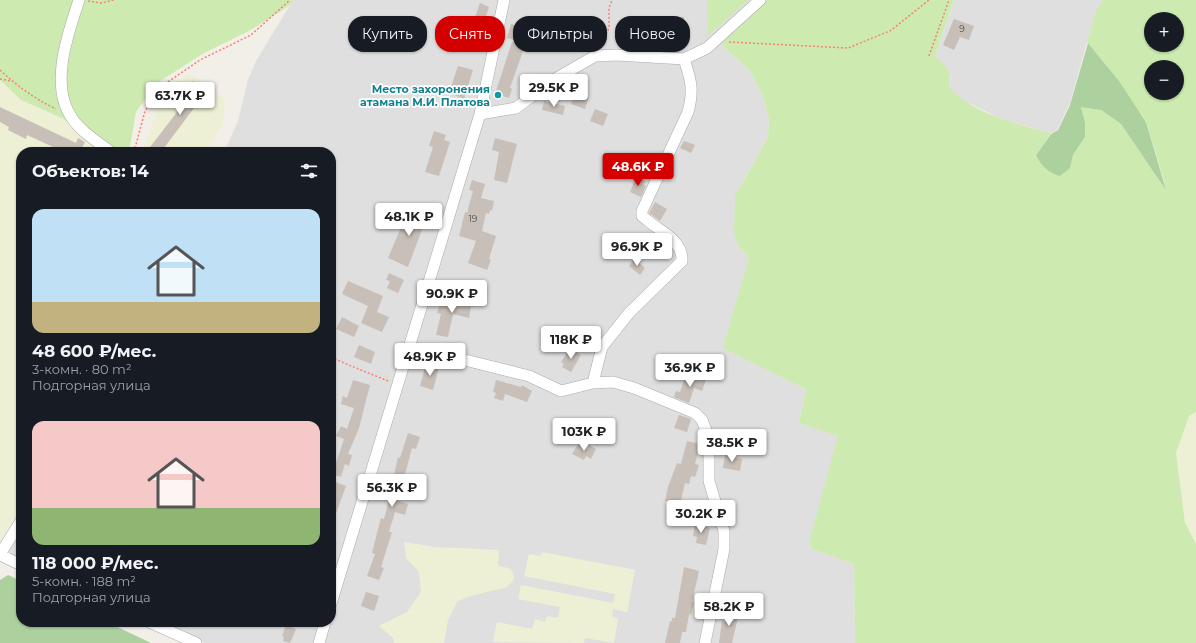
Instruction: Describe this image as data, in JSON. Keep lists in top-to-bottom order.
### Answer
{
  "places": ["Место захоронения атамана М.И. Платова"],
  "house_numbers": ["9", "19"],
  "page": {
    "map_buttons": ["+", "−"],
    "chip": [
      "Купить",
      "Снять",
      "Фильтры",
      "Новое"
    ],
    "price": [
      "29.5K ₽",
      "63.7K ₽",
      "48.6K ₽",
      "48.1K ₽",
      "96.9K ₽",
      "90.9K ₽",
      "118K ₽",
      "48.9K ₽",
      "36.9K ₽",
      "103K ₽",
      "38.5K ₽",
      "56.3K ₽",
      "30.2K ₽",
      "58.2K ₽"
    ],
    "heading": "Объектов: 14",
    "list": [
      {
        "name": "48 600 ₽/мес.",
        "note": "3-комн. · 80 m² · Подгорная улица"
      },
      {
        "name": "118 000 ₽/мес.",
        "note": "5-комн. · 188 m² · Подгорная улица"
      }
    ]
  }
}
